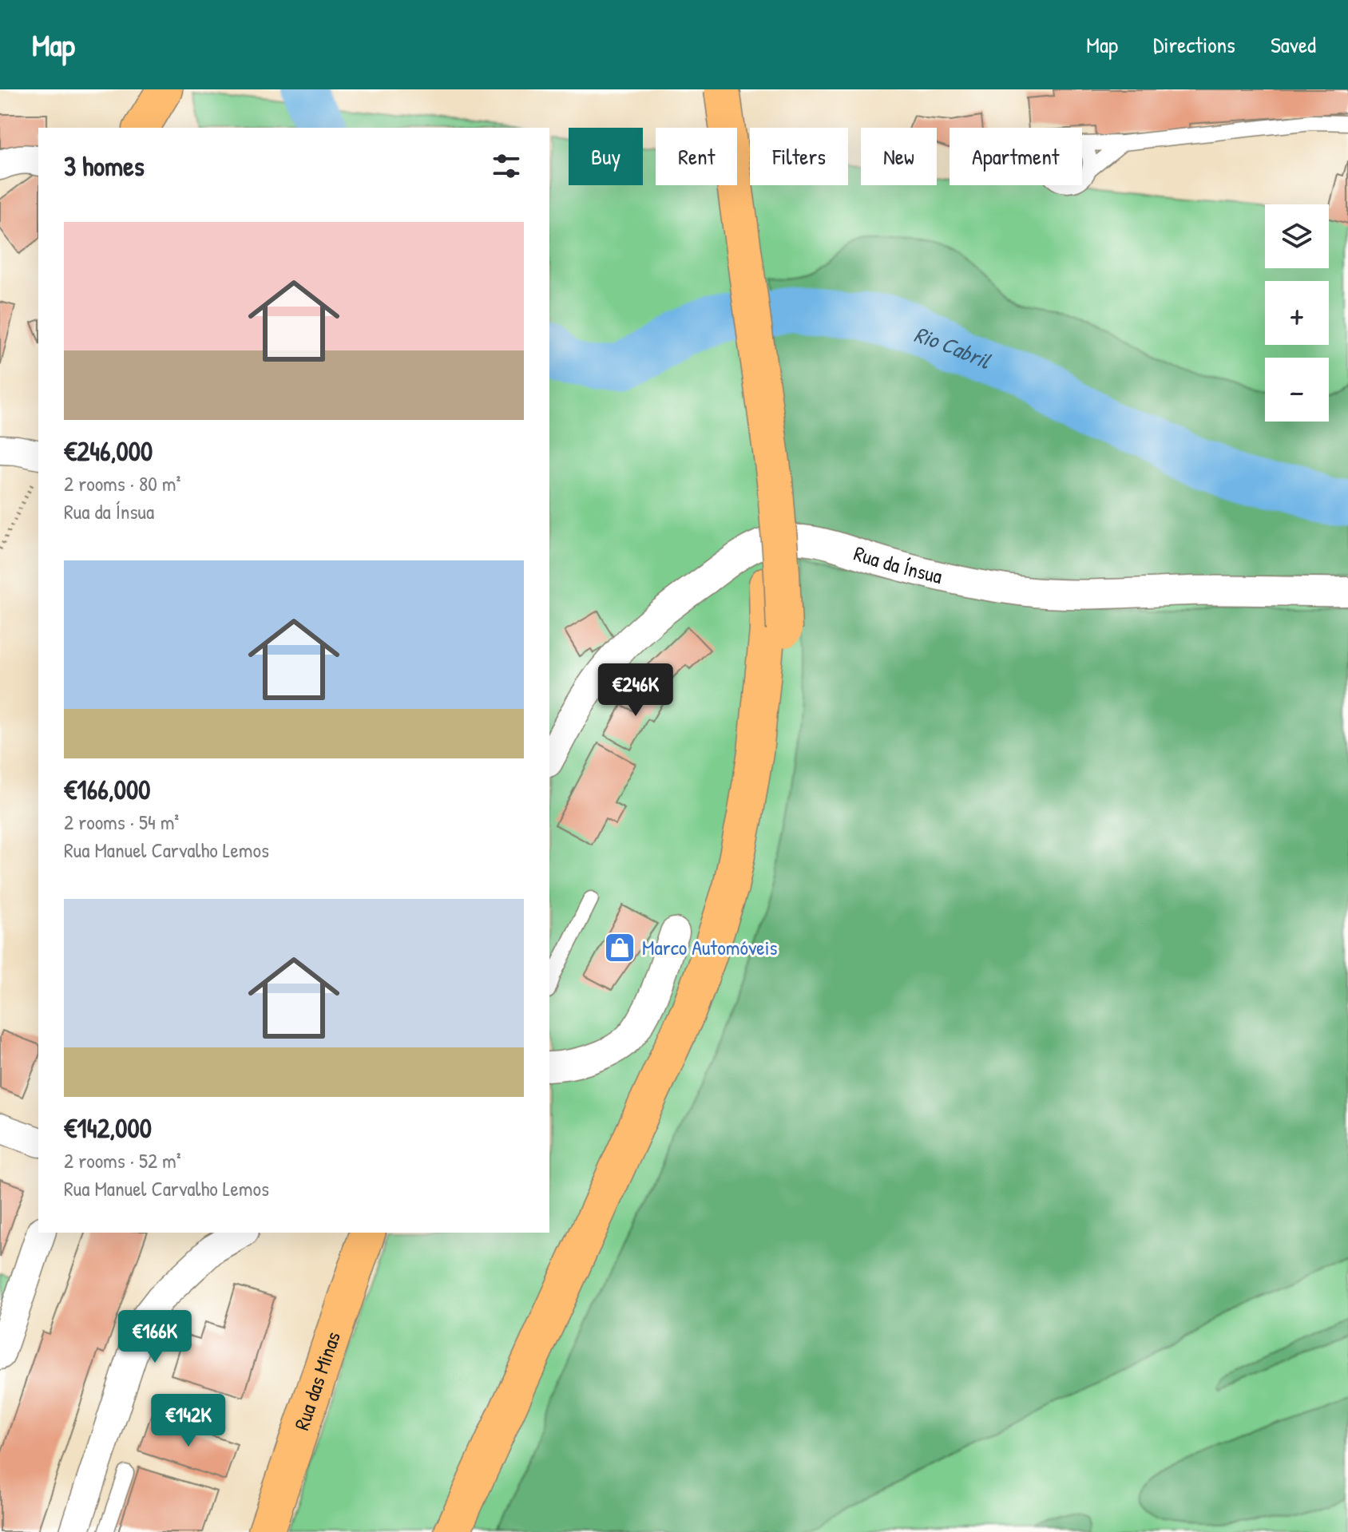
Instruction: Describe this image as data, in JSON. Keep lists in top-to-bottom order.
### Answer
{
  "streets": {
    "main road": ["Rua das Minas"],
    "street": ["Rua da Ínsua"]
  },
  "water": ["Rio Cabril"],
  "places": {
    "shop": ["Marco Automóveis"]
  },
  "page": {
    "header": "Map",
    "nav": ["Map", "Directions", "Saved"],
    "chip": [
      "Buy",
      "Rent",
      "Filters",
      "New",
      "Apartment"
    ],
    "heading": "3 homes",
    "map_buttons": ["+", "−"],
    "list": [
      {
        "name": "€246,000",
        "note": "2 rooms · 80 m² · Rua da Ínsua"
      },
      {
        "name": "€166,000",
        "note": "2 rooms · 54 m² · Rua Manuel Carvalho Lemos"
      },
      {
        "name": "€142,000",
        "note": "2 rooms · 52 m² · Rua Manuel Carvalho Lemos"
      }
    ],
    "price": ["€246K", "€166K", "€142K"]
  }
}
